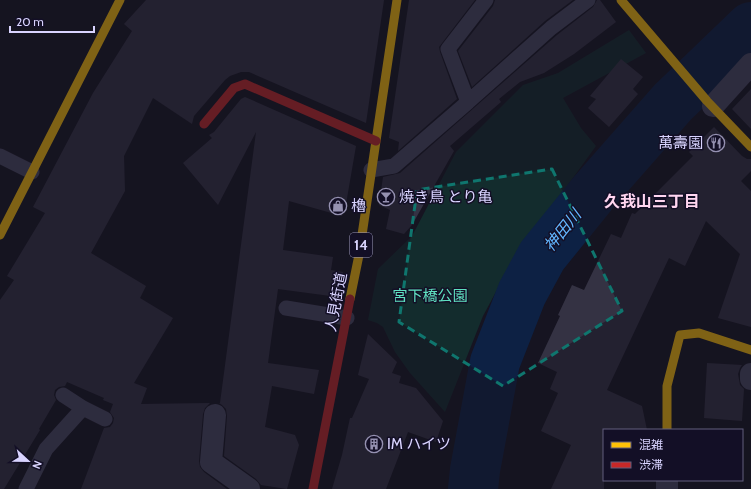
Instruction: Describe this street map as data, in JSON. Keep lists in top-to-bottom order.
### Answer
{
  "streets": {
    "street": ["14", "人見街道"]
  },
  "districts": ["久我山三丁目"],
  "water": ["神田川"],
  "parks": ["宮下橋公園"],
  "places": {
    "restaurant": ["萬壽園"],
    "bar": ["焼き鳥 とり亀"],
    "shop": ["櫓"],
    "building": ["IM ハイツ"]
  },
  "legend": ["混雑", "渋滞"],
  "scale_bar": "20 m",
  "north": "right"
}
